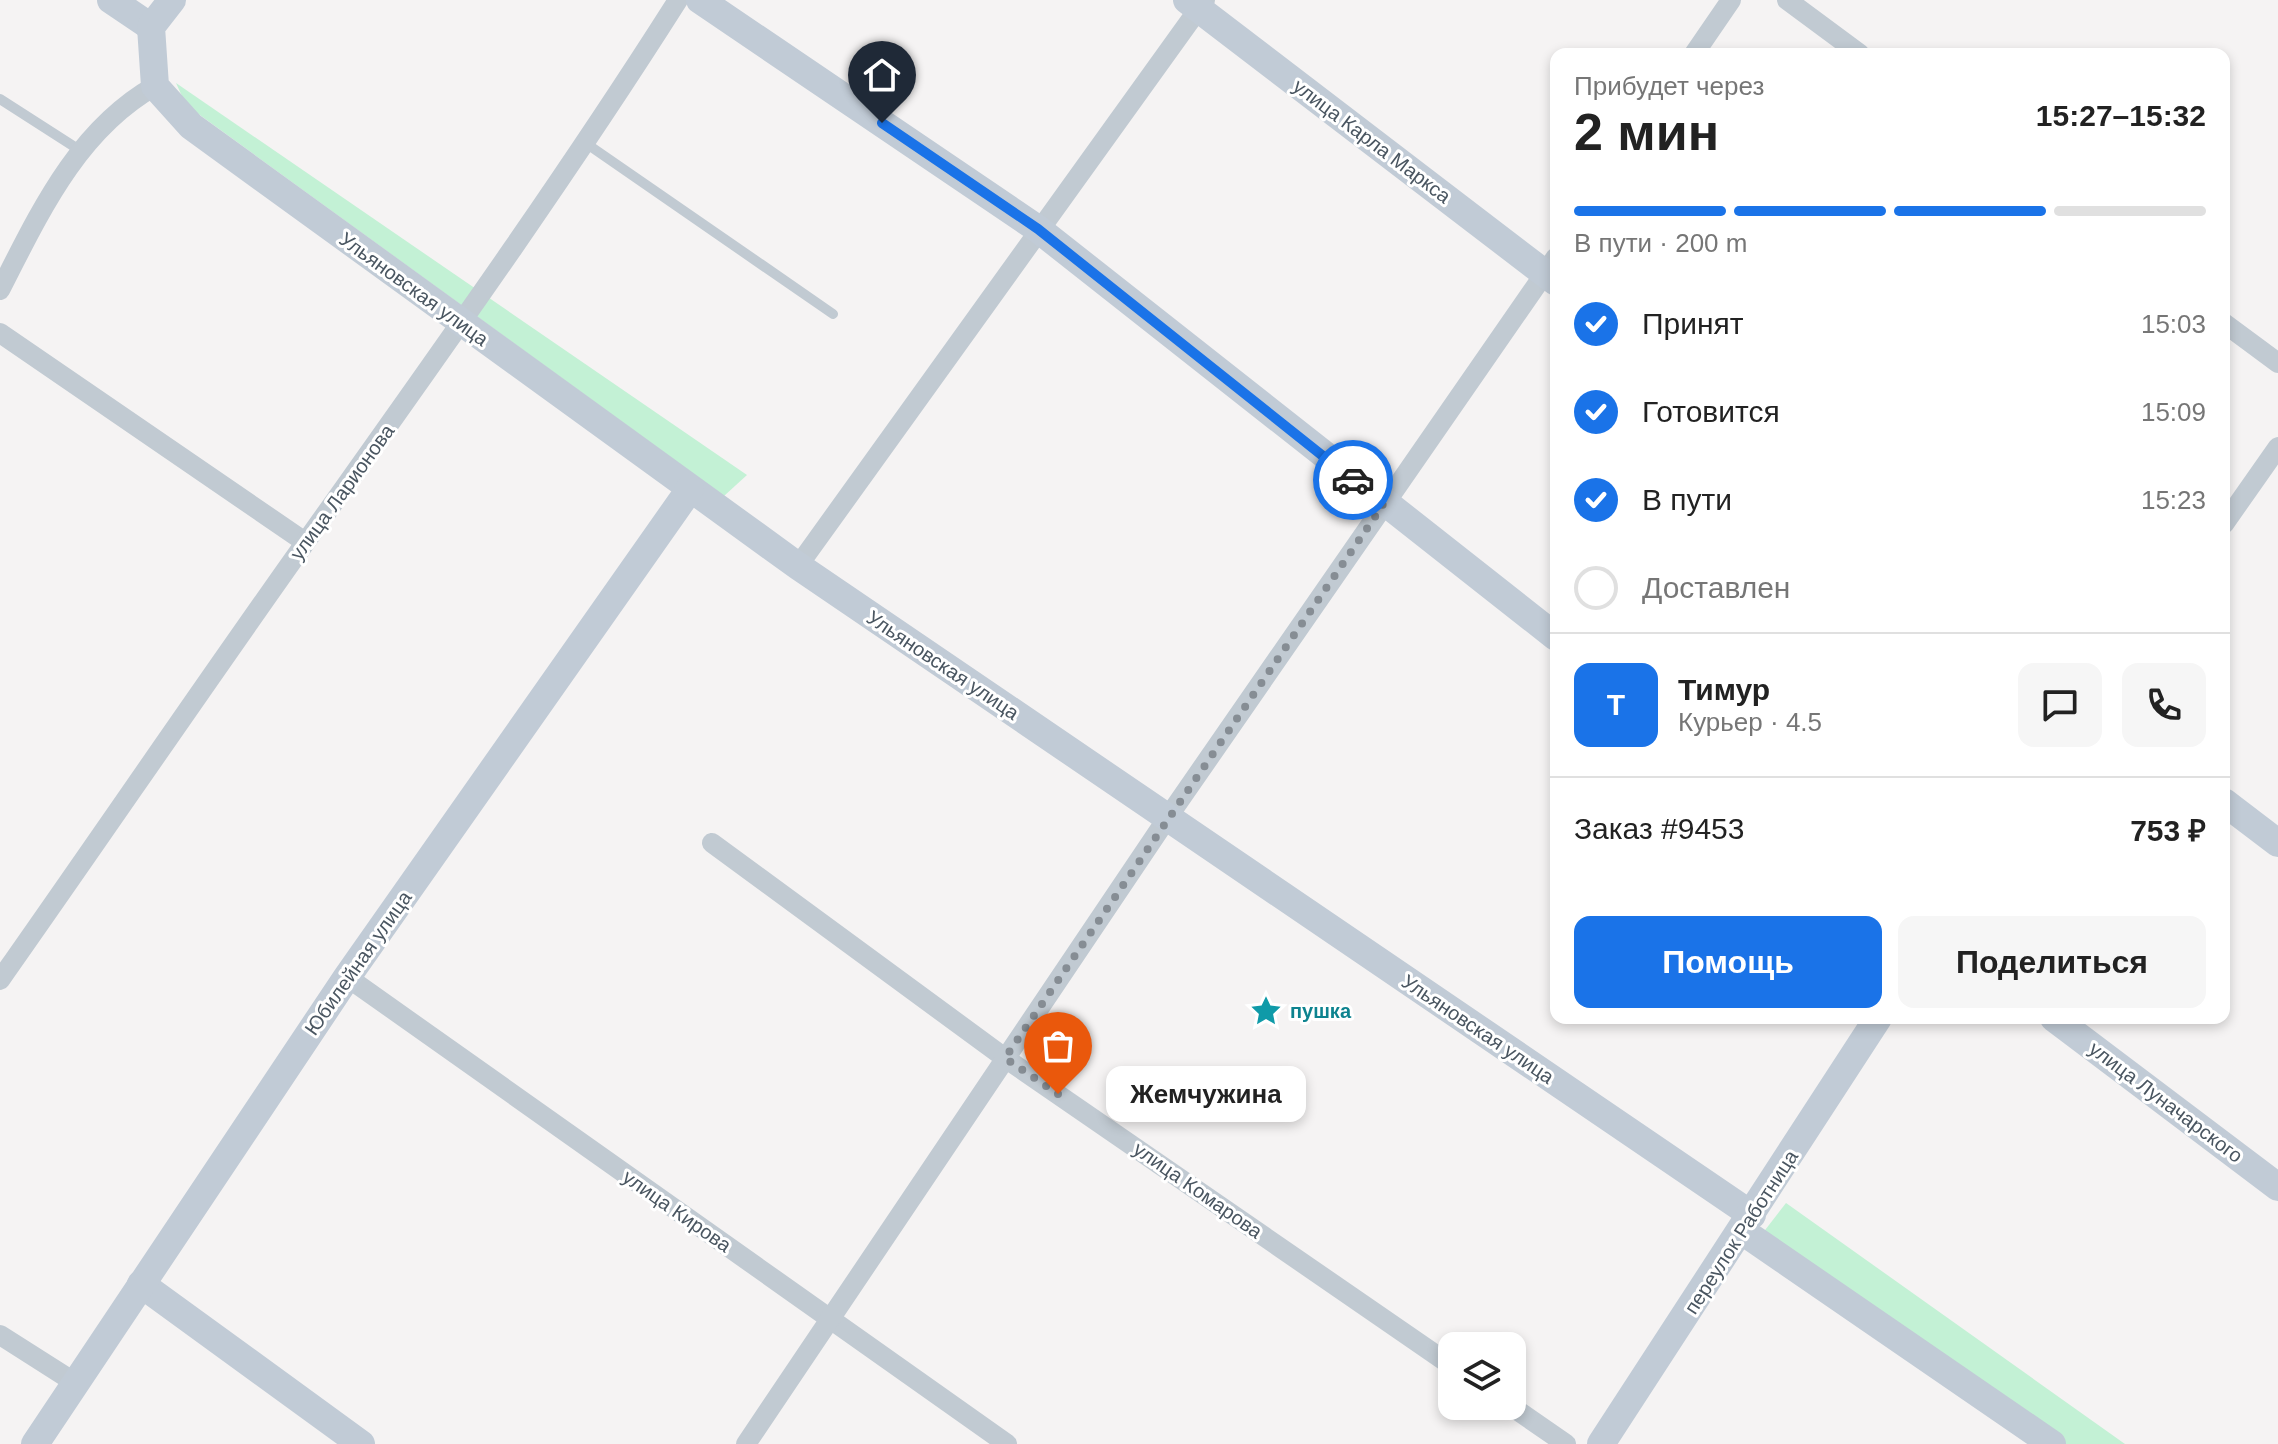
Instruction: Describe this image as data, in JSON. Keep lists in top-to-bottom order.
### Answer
{
  "streets": {
    "street": [
      "улица Карла Маркса",
      "Ульяновская улица",
      "улица Ларионова",
      "Юбилейная улица",
      "улица Луначарского",
      "улица Комарова",
      "улица Кирова",
      "переулок Работница"
    ]
  },
  "crossings": [
    ["Ульяновская улица", "улица Ларионова"],
    ["Ульяновская улица", "Юбилейная улица"],
    ["Ульяновская улица", "переулок Работница"],
    ["Юбилейная улица", "улица Кирова"]
  ],
  "places": {
    "place": ["пушка"],
    "other": ["Жемчужина"]
  },
  "page": {
    "heading": ["2 мин", "Прибудет через", "15:27–15:32"],
    "panel": [
      "Тимур",
      "Курьер · 4.5",
      "Заказ #9453",
      "753 ₽"
    ],
    "bar": "В пути · 200 m",
    "list": [
      ["Принят", "15:03"],
      ["Готовится", "15:09"],
      ["В пути", "15:23"],
      "Доставлен"
    ],
    "round": "Т",
    "buttons": ["Помощь", "Поделиться"],
    "bubble": "Жемчужина"
  }
}
